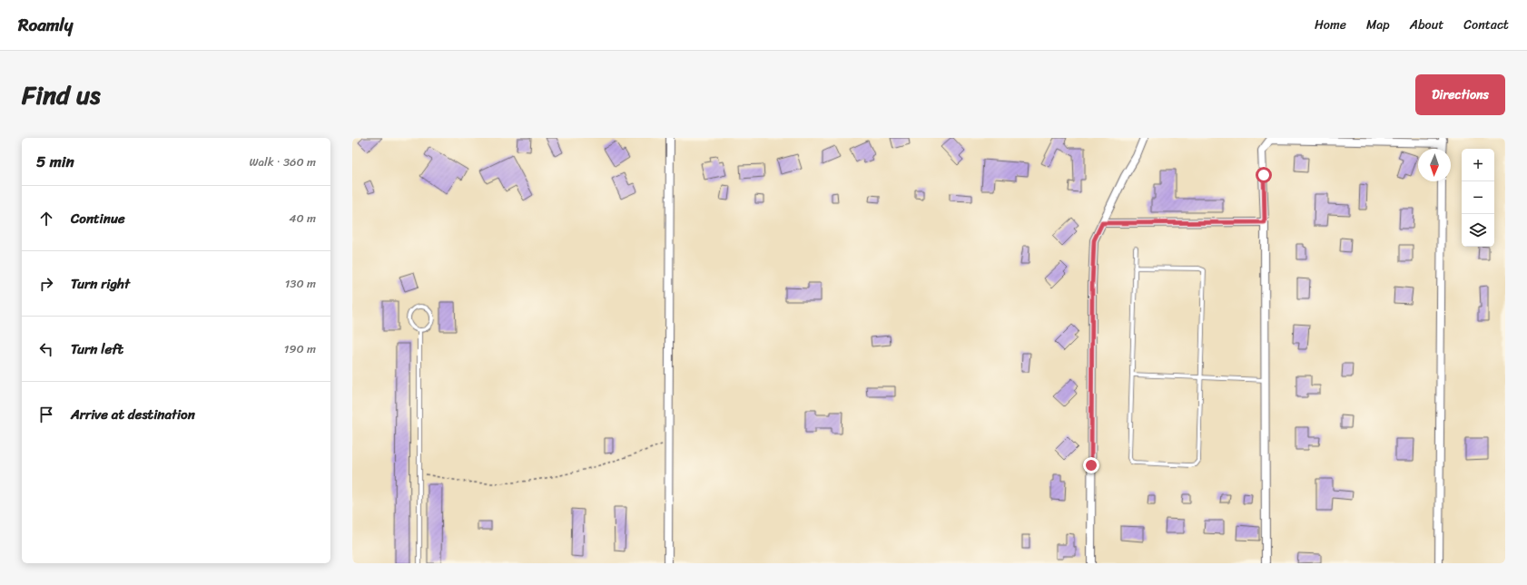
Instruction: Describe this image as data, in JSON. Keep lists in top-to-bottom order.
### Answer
{
  "north": "bottom",
  "page": {
    "header": "Roamly",
    "nav": [
      "Home",
      "Map",
      "About",
      "Contact"
    ],
    "title": "Find us",
    "buttons": "Directions",
    "heading": ["5 min", "Walk · 360 m"],
    "map_buttons": ["+", "−"],
    "list": [
      ["Continue", "40 m"],
      ["Turn right", "130 m"],
      ["Turn left", "190 m"],
      "Arrive at destination"
    ]
  }
}
